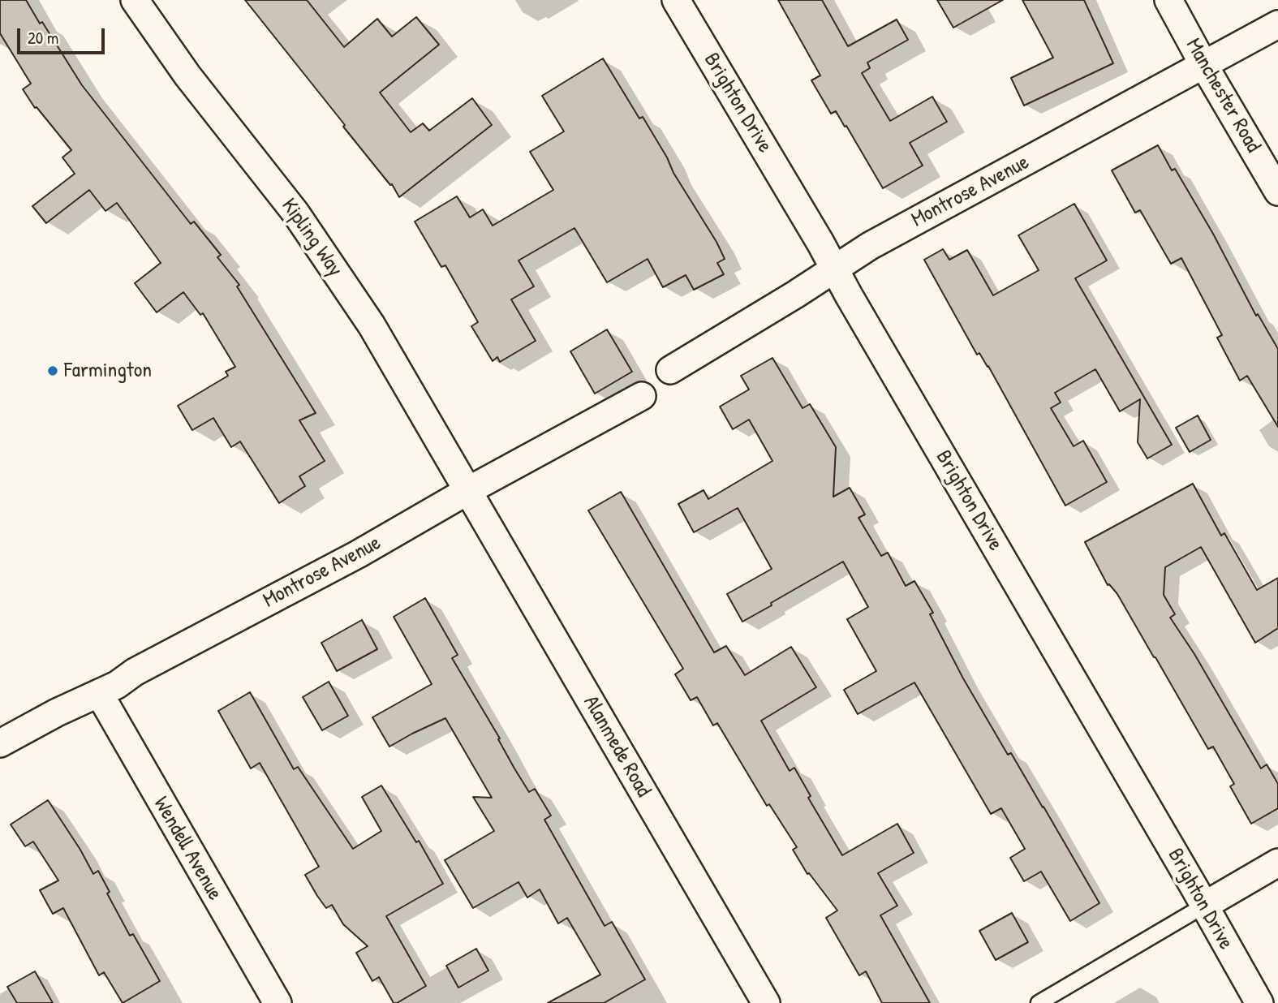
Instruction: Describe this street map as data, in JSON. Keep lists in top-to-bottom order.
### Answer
{
  "streets": {
    "street": [
      "Manchester Road",
      "Brighton Drive",
      "Montrose Avenue",
      "Kipling Way",
      "Alanmede Road",
      "Wendell Avenue"
    ]
  },
  "crossings": [
    ["Manchester Road", "Montrose Avenue"],
    ["Brighton Drive", "Montrose Avenue"],
    ["Montrose Avenue", "Kipling Way"],
    ["Montrose Avenue", "Alanmede Road"],
    ["Montrose Avenue", "Wendell Avenue"],
    ["Kipling Way", "Alanmede Road"]
  ],
  "places": ["Farmington"],
  "scale_bar": "20 m"
}
